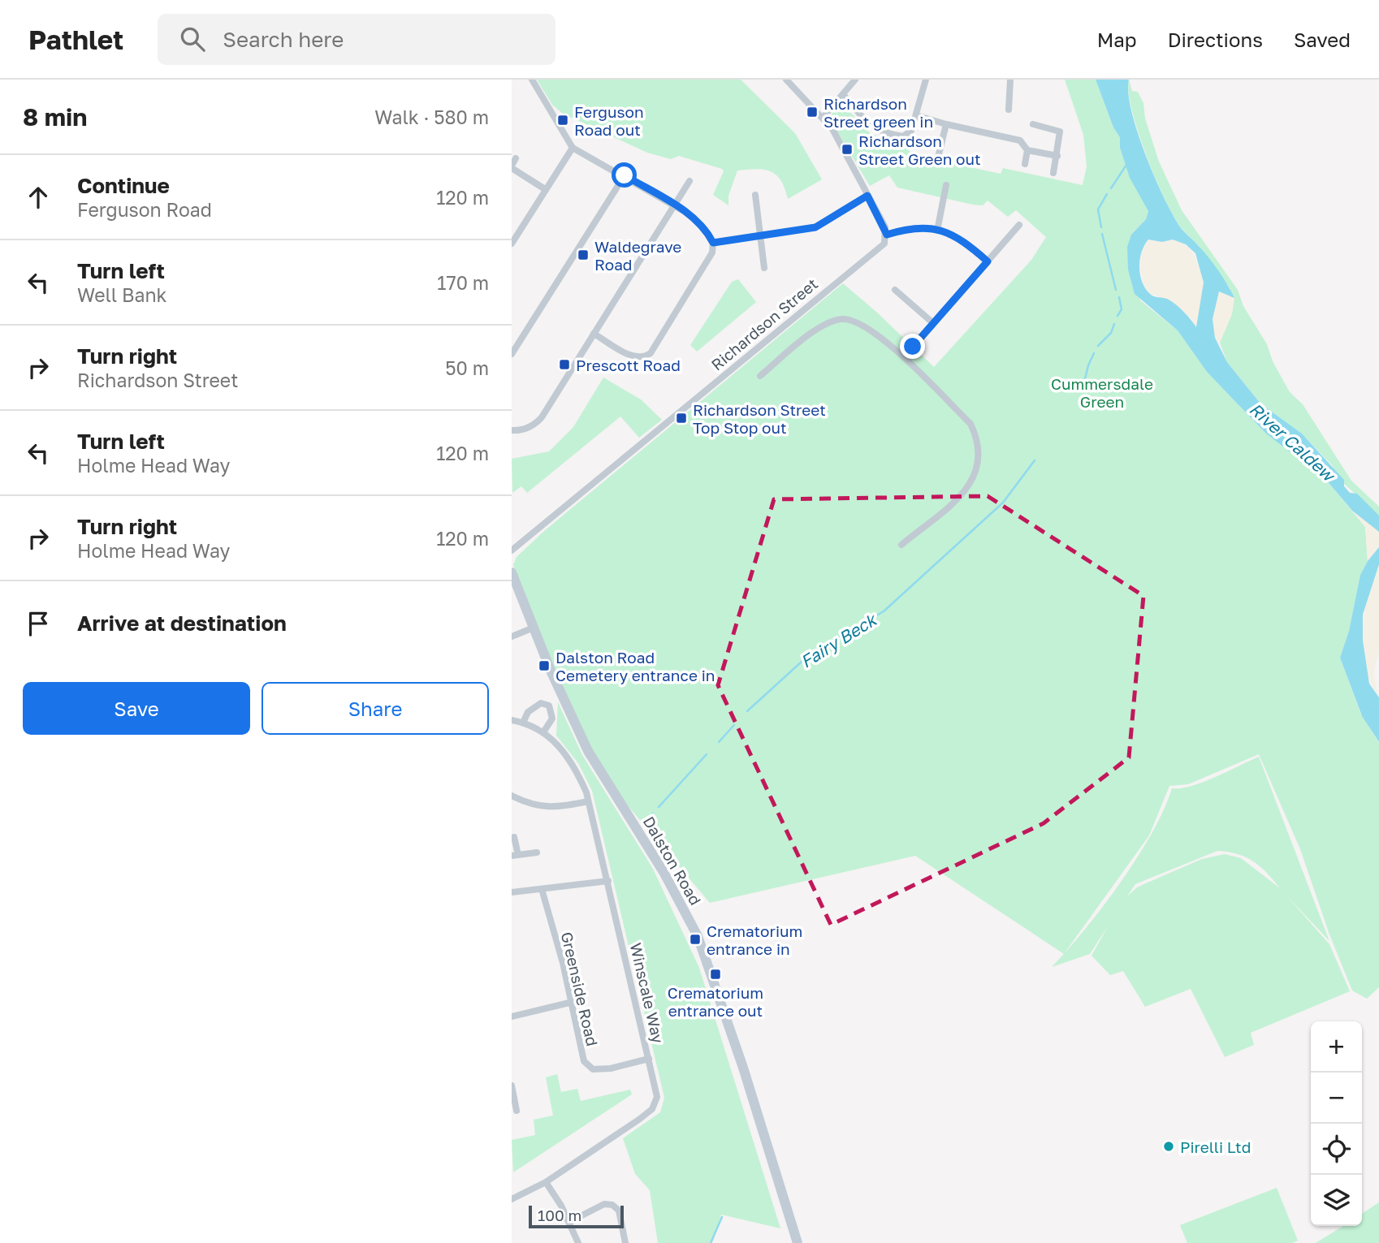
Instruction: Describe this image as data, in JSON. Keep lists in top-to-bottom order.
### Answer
{
  "streets": {
    "main road": ["Dalston Road"],
    "street": ["Richardson Street", "Greenside Road", "Winscale Way"]
  },
  "crossings": [
    ["Greenside Road", "Winscale Way"]
  ],
  "water": ["River Caldew", "Fairy Beck"],
  "parks": ["Cummersdale Green"],
  "places": {
    "transit": [
      "Richardson Street green in",
      "Ferguson Road out",
      "Richardson Street Green out",
      "Waldegrave Road",
      "Prescott Road",
      "Richardson Street Top Stop out",
      "Dalston Road Cemetery entrance in",
      "Crematorium entrance in",
      "Crematorium entrance out"
    ],
    "other": ["Pirelli Ltd"]
  },
  "scale_bar": "100 m",
  "page": {
    "header": "Pathlet",
    "search": "Search here",
    "nav": ["Map", "Directions", "Saved"],
    "heading": ["8 min", "Walk · 580 m"],
    "list": [
      ["Continue", "Ferguson Road", "120 m"],
      ["Turn left", "Well Bank", "170 m"],
      ["Turn right", "Richardson Street", "50 m"],
      ["Turn left", "Holme Head Way", "120 m"],
      ["Turn right", "Holme Head Way", "120 m"],
      "Arrive at destination"
    ],
    "buttons": ["Save", "Share"],
    "map_buttons": ["+", "−"],
    "scale": "100 m"
  }
}
